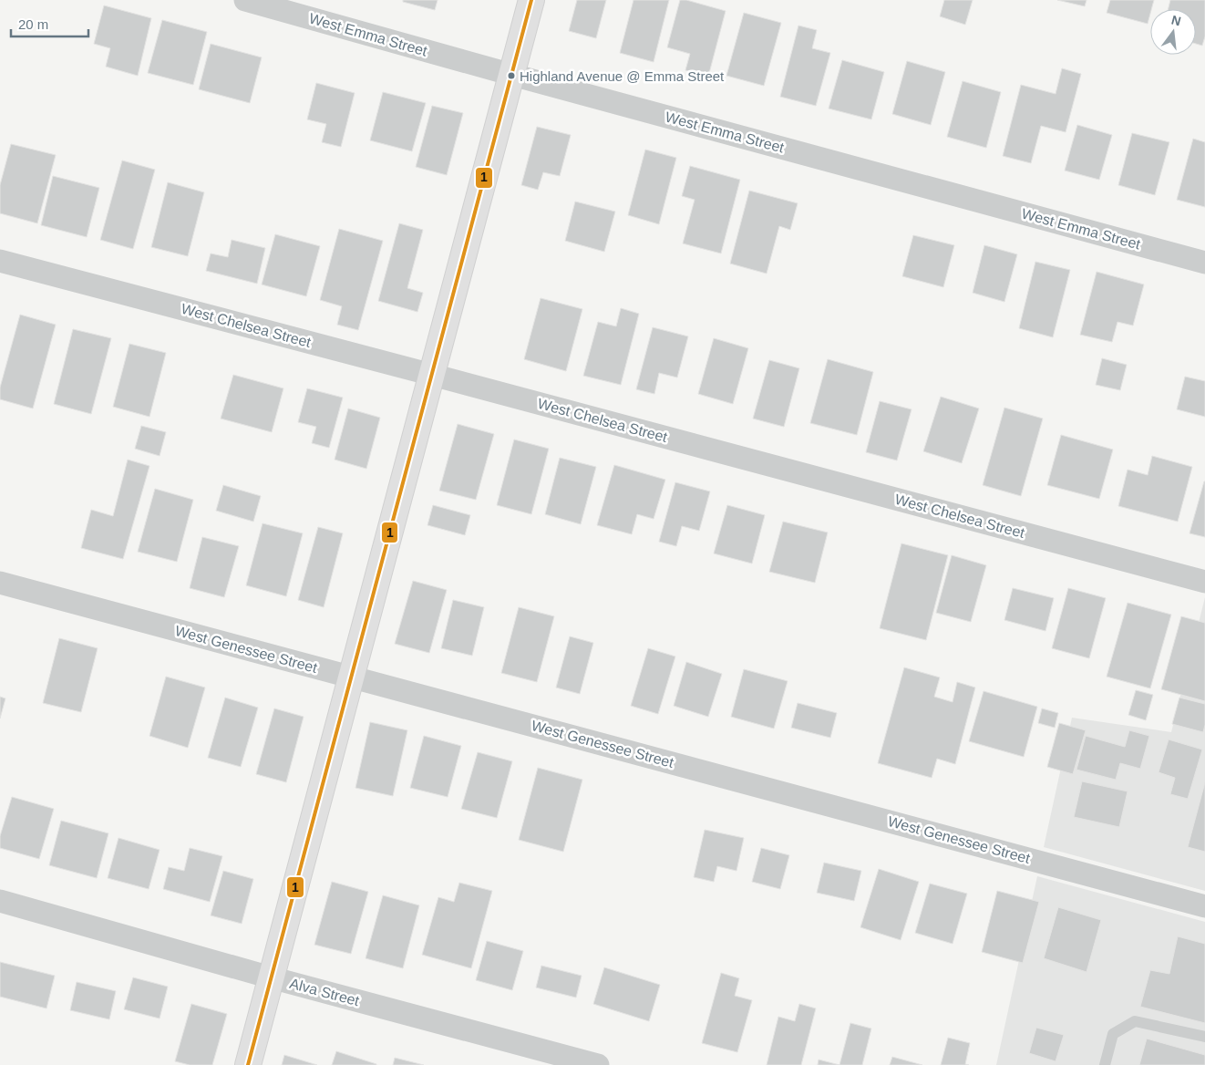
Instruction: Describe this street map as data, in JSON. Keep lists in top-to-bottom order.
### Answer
{
  "streets": {
    "street": [
      "West Emma Street",
      "West Chelsea Street",
      "West Genessee Street",
      "Alva Street"
    ]
  },
  "places": ["Highland Avenue @ Emma Street"],
  "lines": ["transit line 1"],
  "scale_bar": "20 m",
  "north": "top"
}
